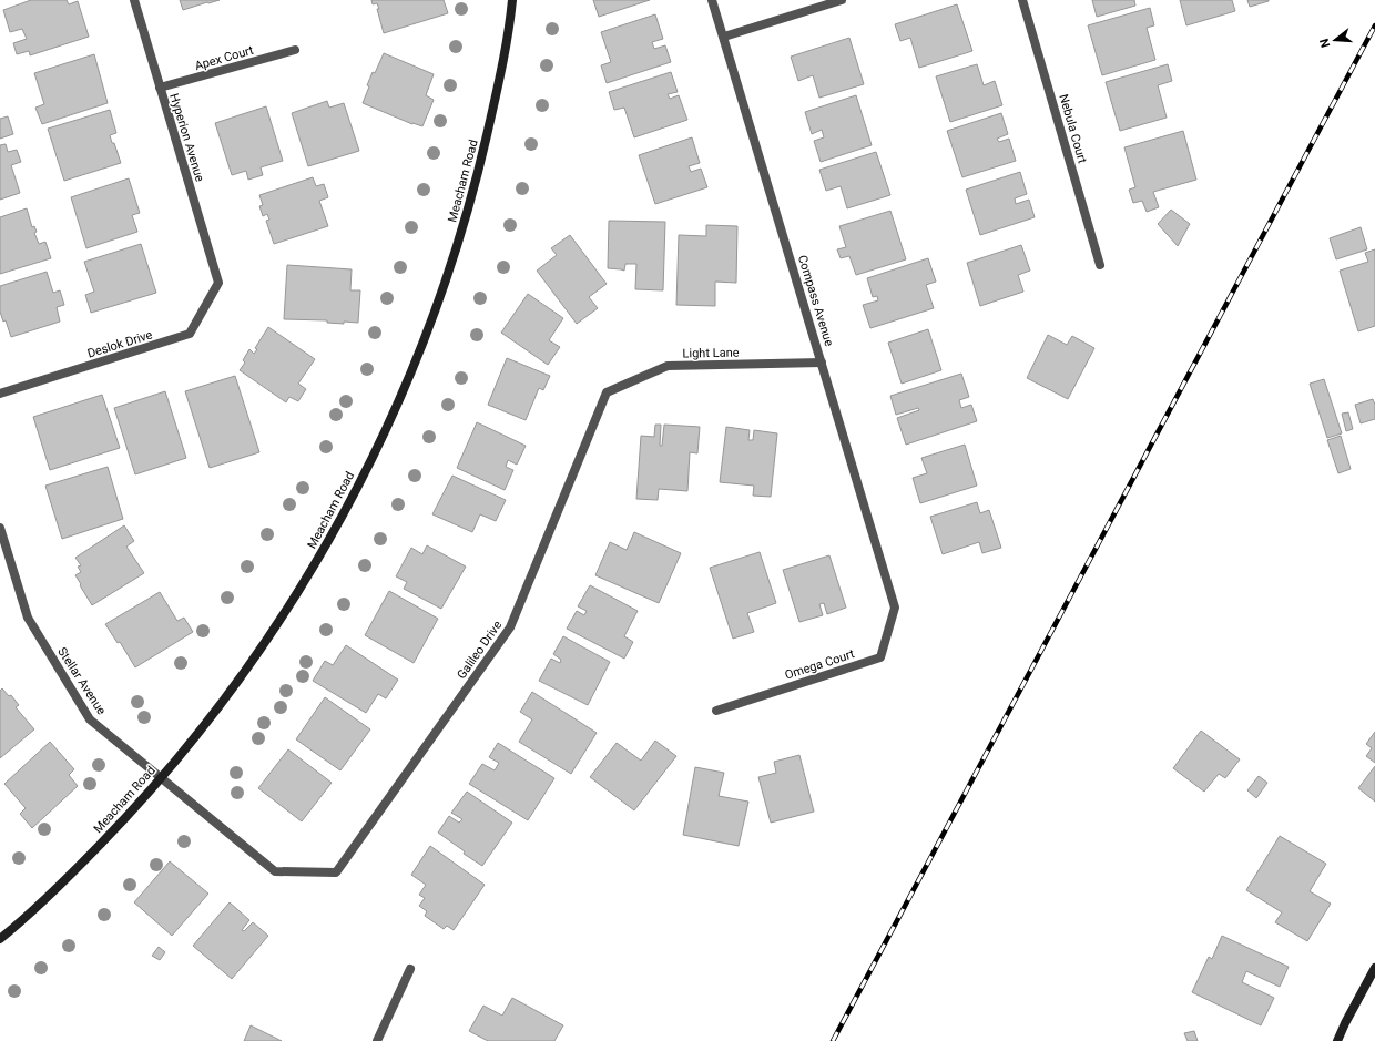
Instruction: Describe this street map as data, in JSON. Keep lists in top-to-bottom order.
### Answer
{
  "streets": {
    "street": [
      "Apex Court",
      "Nebula Court",
      "Hyperion Avenue",
      "Meacham Road",
      "Compass Avenue",
      "Deslok Drive",
      "Light Lane",
      "Galileo Drive",
      "Omega Court",
      "Stellar Avenue"
    ]
  },
  "crossings": [
    ["Apex Court", "Hyperion Avenue"],
    ["Hyperion Avenue", "Deslok Drive"],
    ["Meacham Road", "Stellar Avenue"],
    ["Compass Avenue", "Light Lane"],
    ["Compass Avenue", "Omega Court"],
    ["Light Lane", "Galileo Drive"],
    ["Galileo Drive", "Stellar Avenue"]
  ],
  "north": "left"
}
